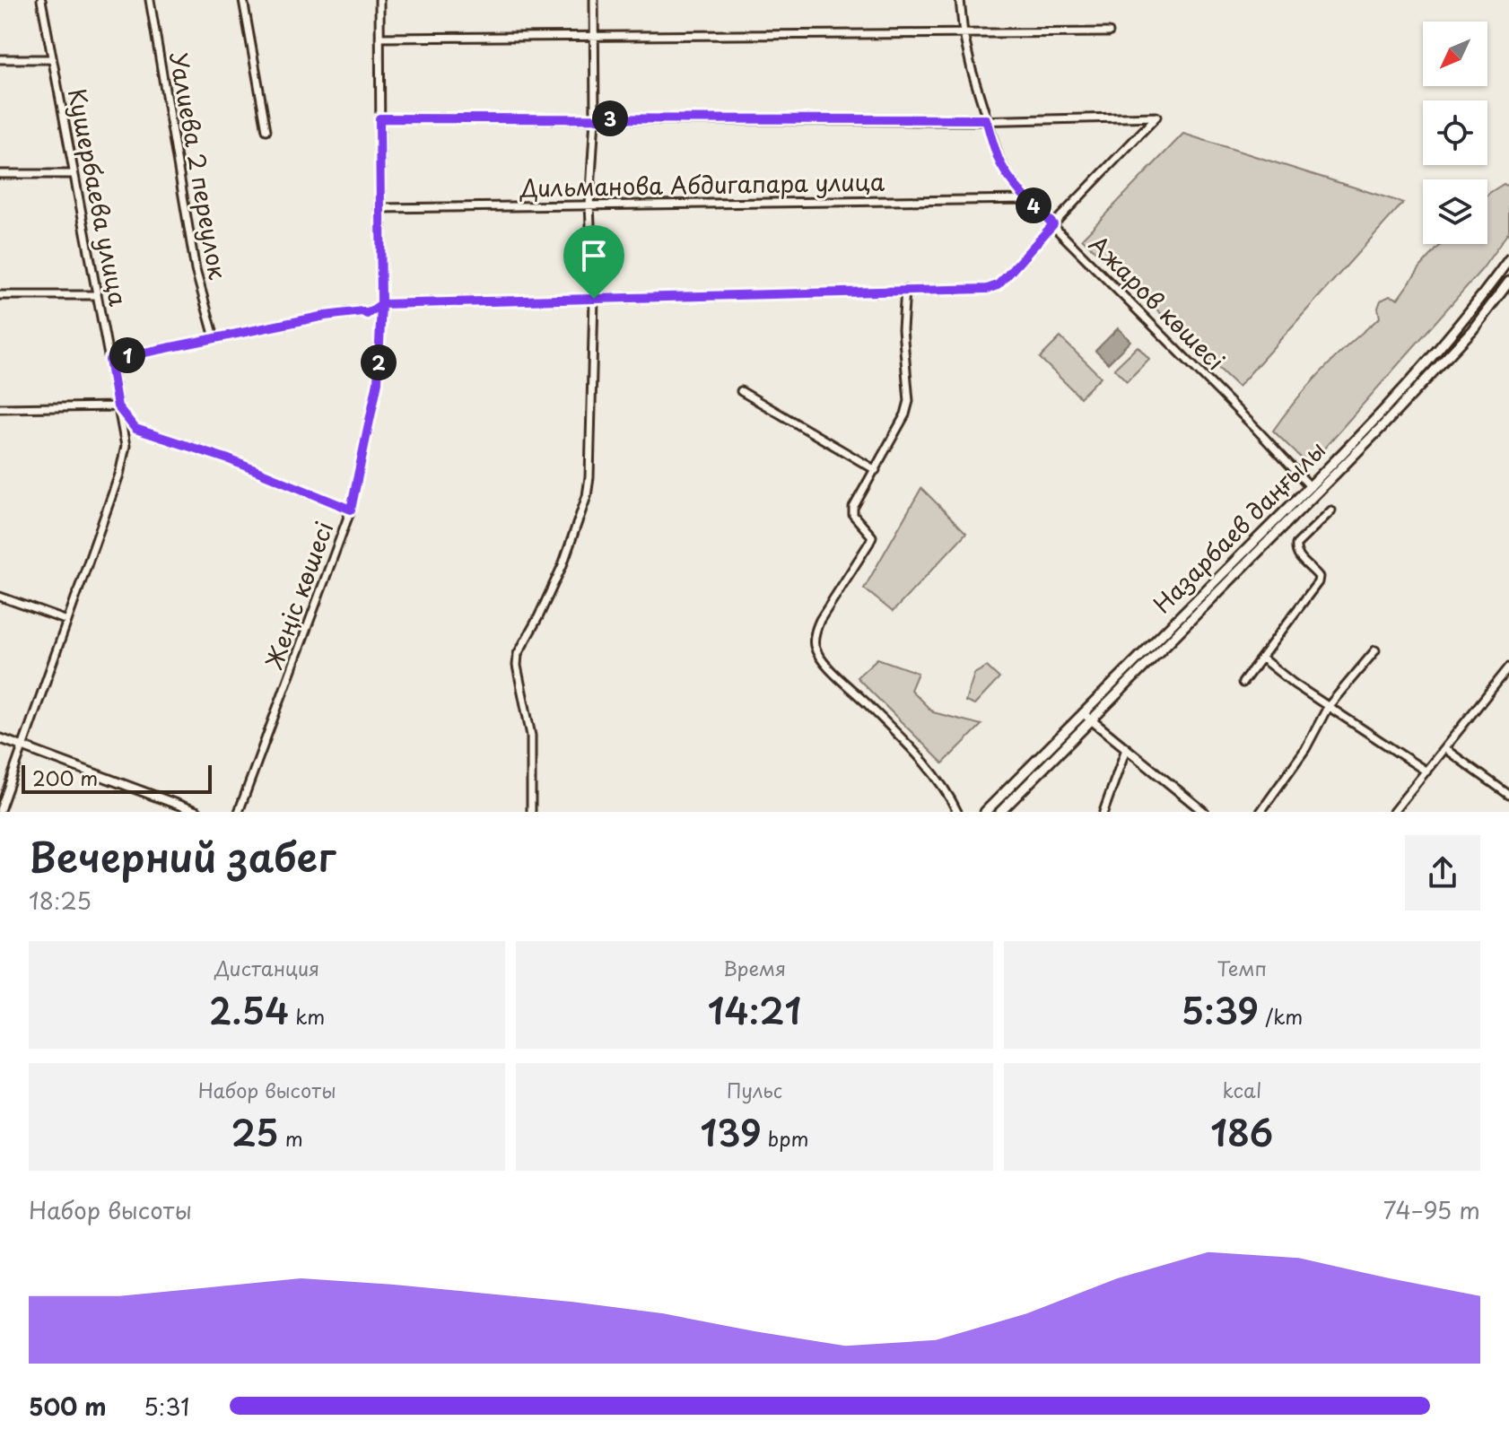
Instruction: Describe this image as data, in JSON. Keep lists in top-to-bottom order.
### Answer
{
  "streets": {
    "main road": ["Назарбаев даңғылы"],
    "street": [
      "Уалиева 2 переулок",
      "Дильманова Абдигапара улица",
      "Кушербаева улица",
      "Ажаров көшесі",
      "Жеңіс көшесі"
    ]
  },
  "crossings": [
    ["Дильманова Абдигапара улица", "Ажаров көшесі"],
    ["Дильманова Абдигапара улица", "Жеңіс көшесі"],
    ["Ажаров көшесі", "Назарбаев даңғылы"]
  ],
  "scale_bar": "200 m",
  "north": "bottom left",
  "page": {
    "pins": [
      "3",
      "4",
      "1",
      "2"
    ],
    "scale": "200 m",
    "heading": ["Вечерний забег", "18:25"],
    "stats": [
      ["Дистанция", "2.54 km"],
      ["Время", "14:21"],
      ["Темп", "5:39 /km"],
      ["Набор высоты", "25 m"],
      ["Пульс", "139 bpm"],
      ["kcal", "186"]
    ],
    "chart": ["Набор высоты", "74–95 m"],
    "list": [
      {
        "name": "500 m",
        "note": "5:31"
      }
    ]
  }
}
